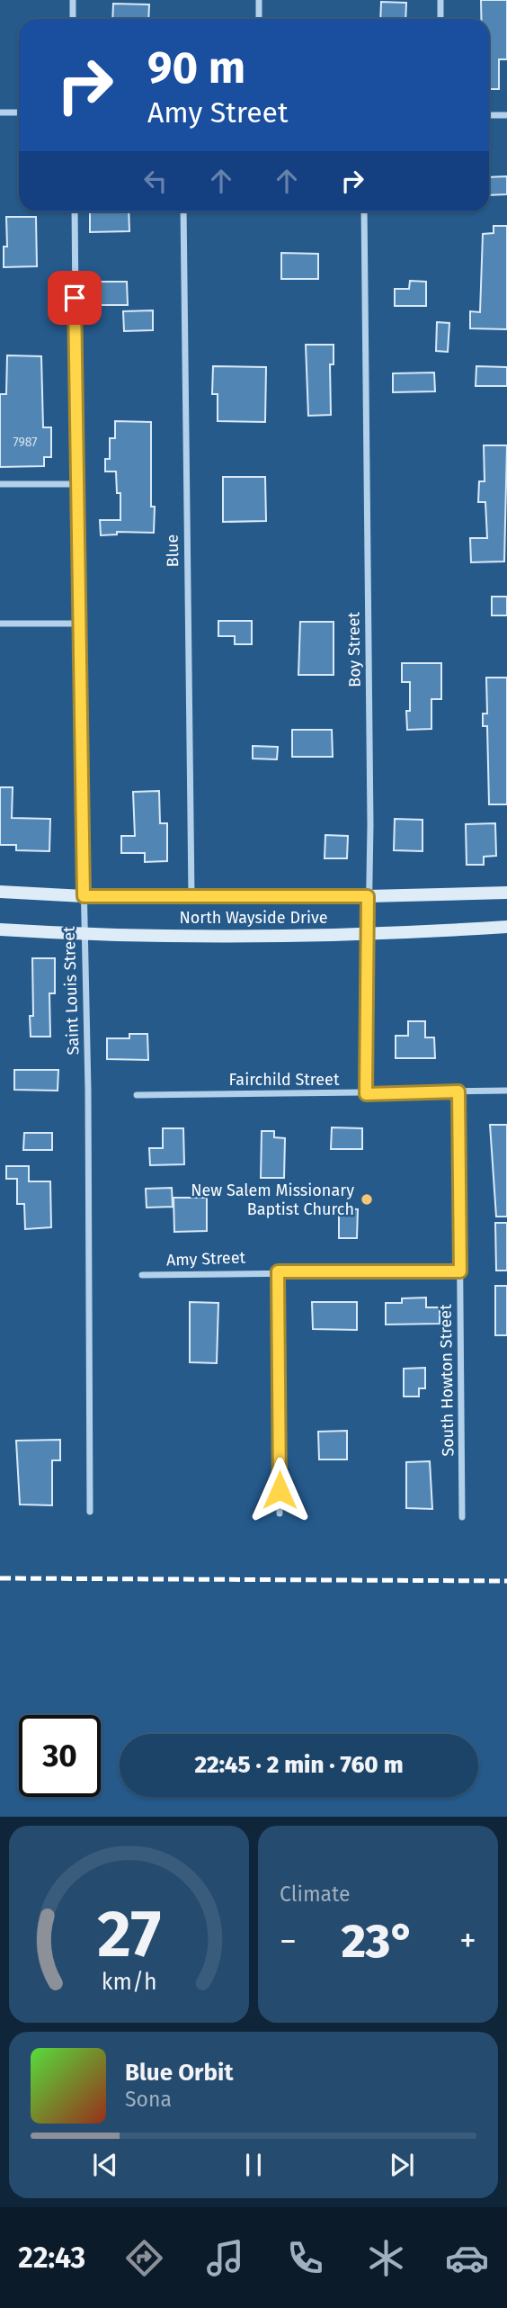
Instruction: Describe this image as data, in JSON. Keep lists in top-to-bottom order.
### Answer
{
  "streets": {
    "main road": ["North Wayside Drive"],
    "street": [
      "Blue",
      "Boy Street",
      "Saint Louis Street",
      "Fairchild Street",
      "Amy Street",
      "South Howton Street"
    ]
  },
  "crossings": [
    ["Blue", "North Wayside Drive"],
    ["Boy Street", "North Wayside Drive"],
    ["Boy Street", "Fairchild Street"],
    ["North Wayside Drive", "Saint Louis Street"],
    ["Fairchild Street", "South Howton Street"],
    ["Amy Street", "South Howton Street"]
  ],
  "places": ["New Salem Missionary Baptist Church"],
  "house_numbers": ["7987"],
  "page": {
    "turn": ["90 m", "Amy Street"],
    "limit": "30",
    "trip": "22:45 · 2 min · 760 m",
    "tile": "Climate",
    "heat": ["−", "23°", "+"],
    "song": ["Blue Orbit", "Sona"],
    "tabs": "22:43",
    "gauge": ["27", "km/h"]
  }
}
